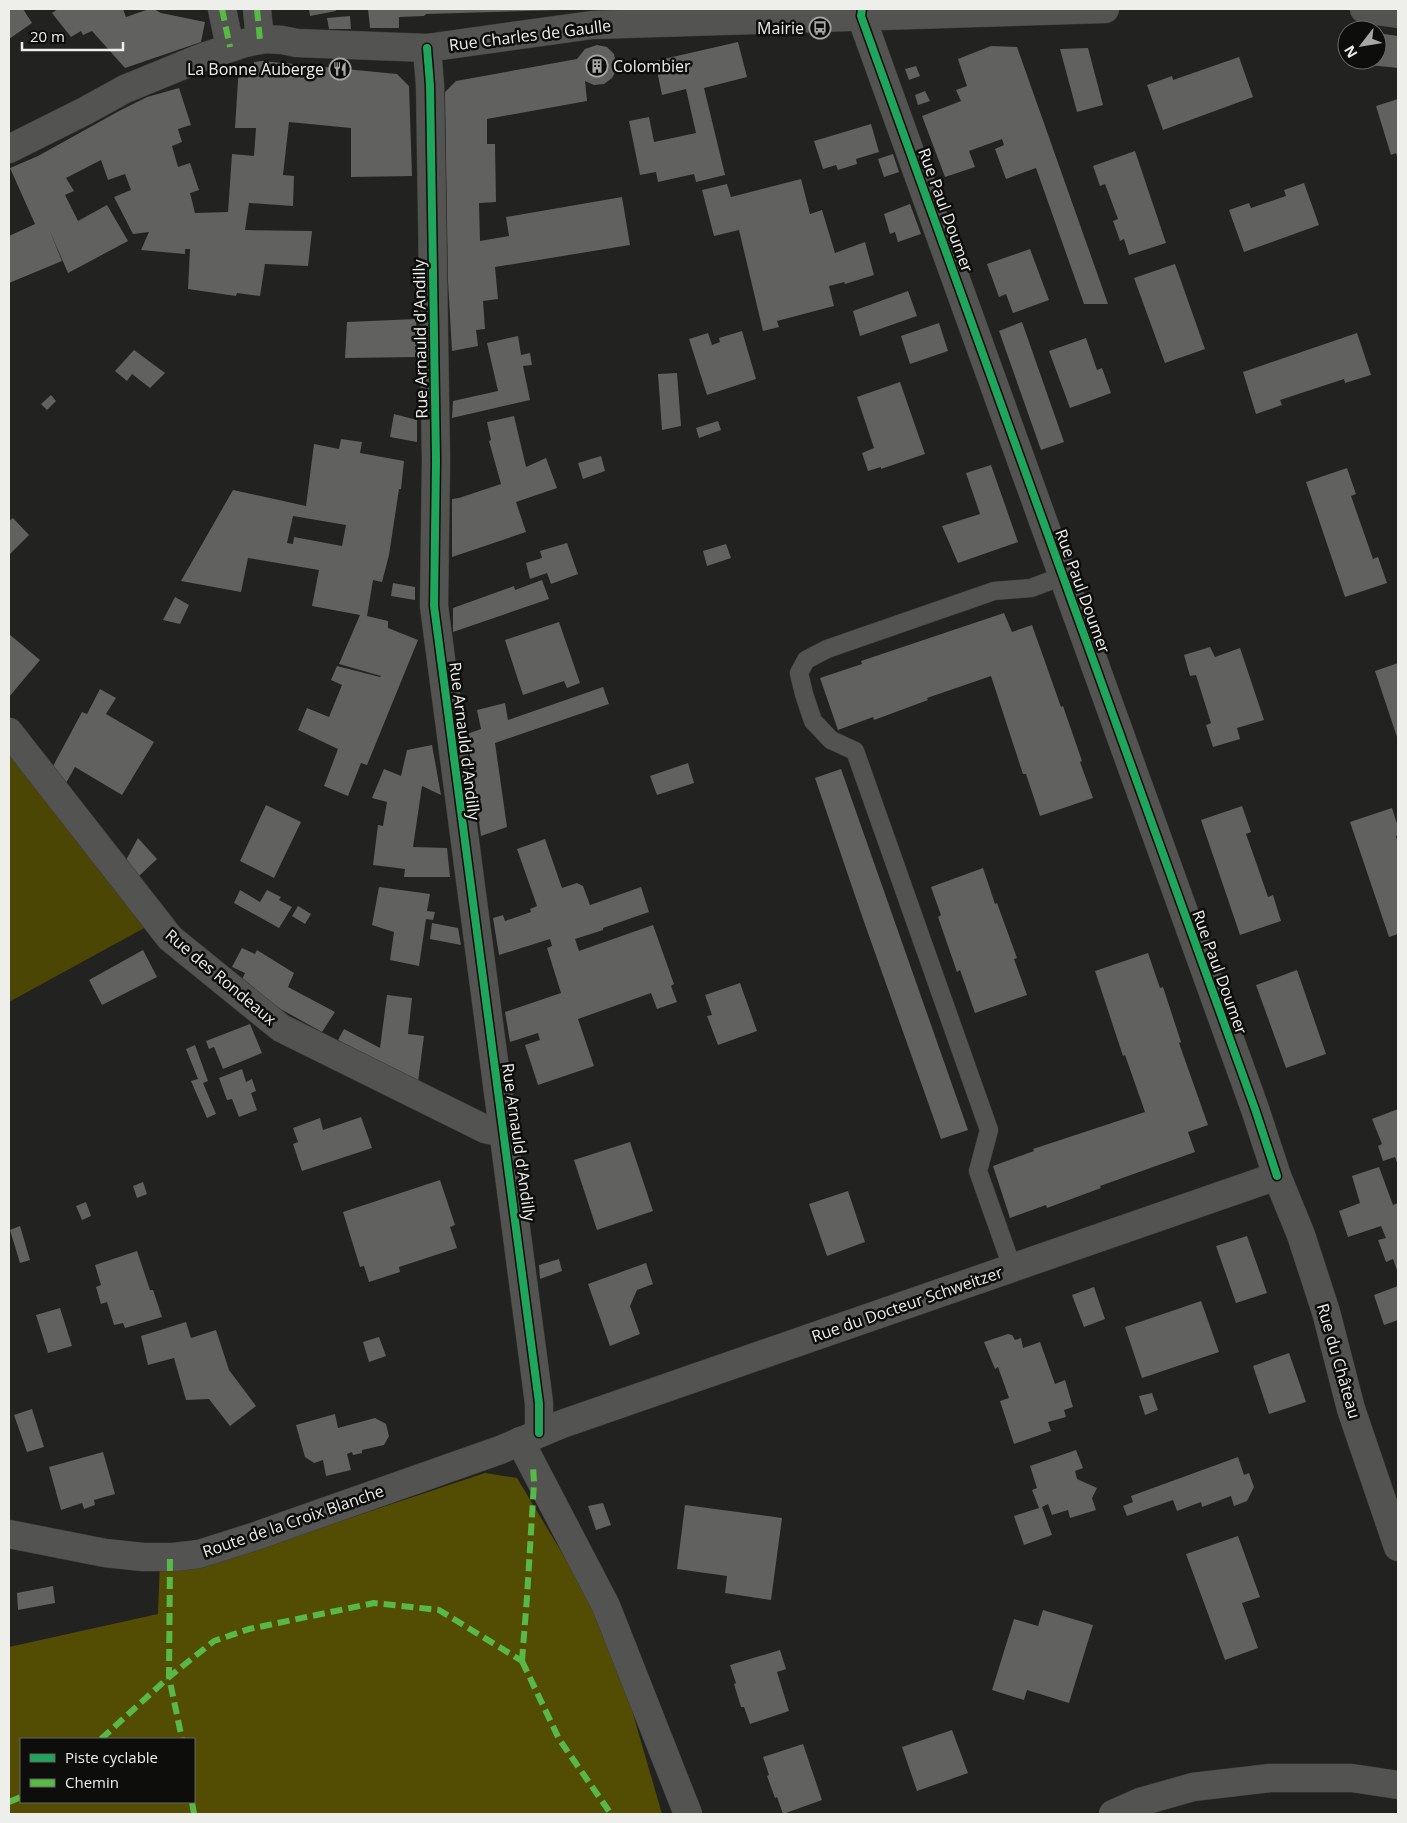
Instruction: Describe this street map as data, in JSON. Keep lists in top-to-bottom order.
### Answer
{
  "streets": {
    "street": [
      "Rue Charles de Gaulle",
      "Rue Paul Doumer",
      "Rue Arnauld d'Andilly",
      "Rue des Rondeaux",
      "Rue du Docteur Schweitzer",
      "Rue du Château",
      "Route de la Croix Blanche"
    ]
  },
  "crossings": [
    ["Rue Charles de Gaulle", "Rue Paul Doumer"],
    ["Rue Charles de Gaulle", "Rue Arnauld d'Andilly"],
    ["Rue Paul Doumer", "Rue du Docteur Schweitzer"],
    ["Rue Paul Doumer", "Rue du Château"],
    ["Rue Arnauld d'Andilly", "Rue des Rondeaux"],
    ["Rue Arnauld d'Andilly", "Rue du Docteur Schweitzer"],
    ["Rue Arnauld d'Andilly", "Route de la Croix Blanche"],
    ["Rue du Docteur Schweitzer", "Rue du Château"],
    ["Rue du Docteur Schweitzer", "Route de la Croix Blanche"]
  ],
  "places": {
    "bus stop": ["Mairie"],
    "building": ["Colombier"],
    "restaurant": ["La Bonne Auberge"]
  },
  "legend": ["Piste cyclable", "Chemin"],
  "scale_bar": "20 m",
  "north": "bottom left"
}
